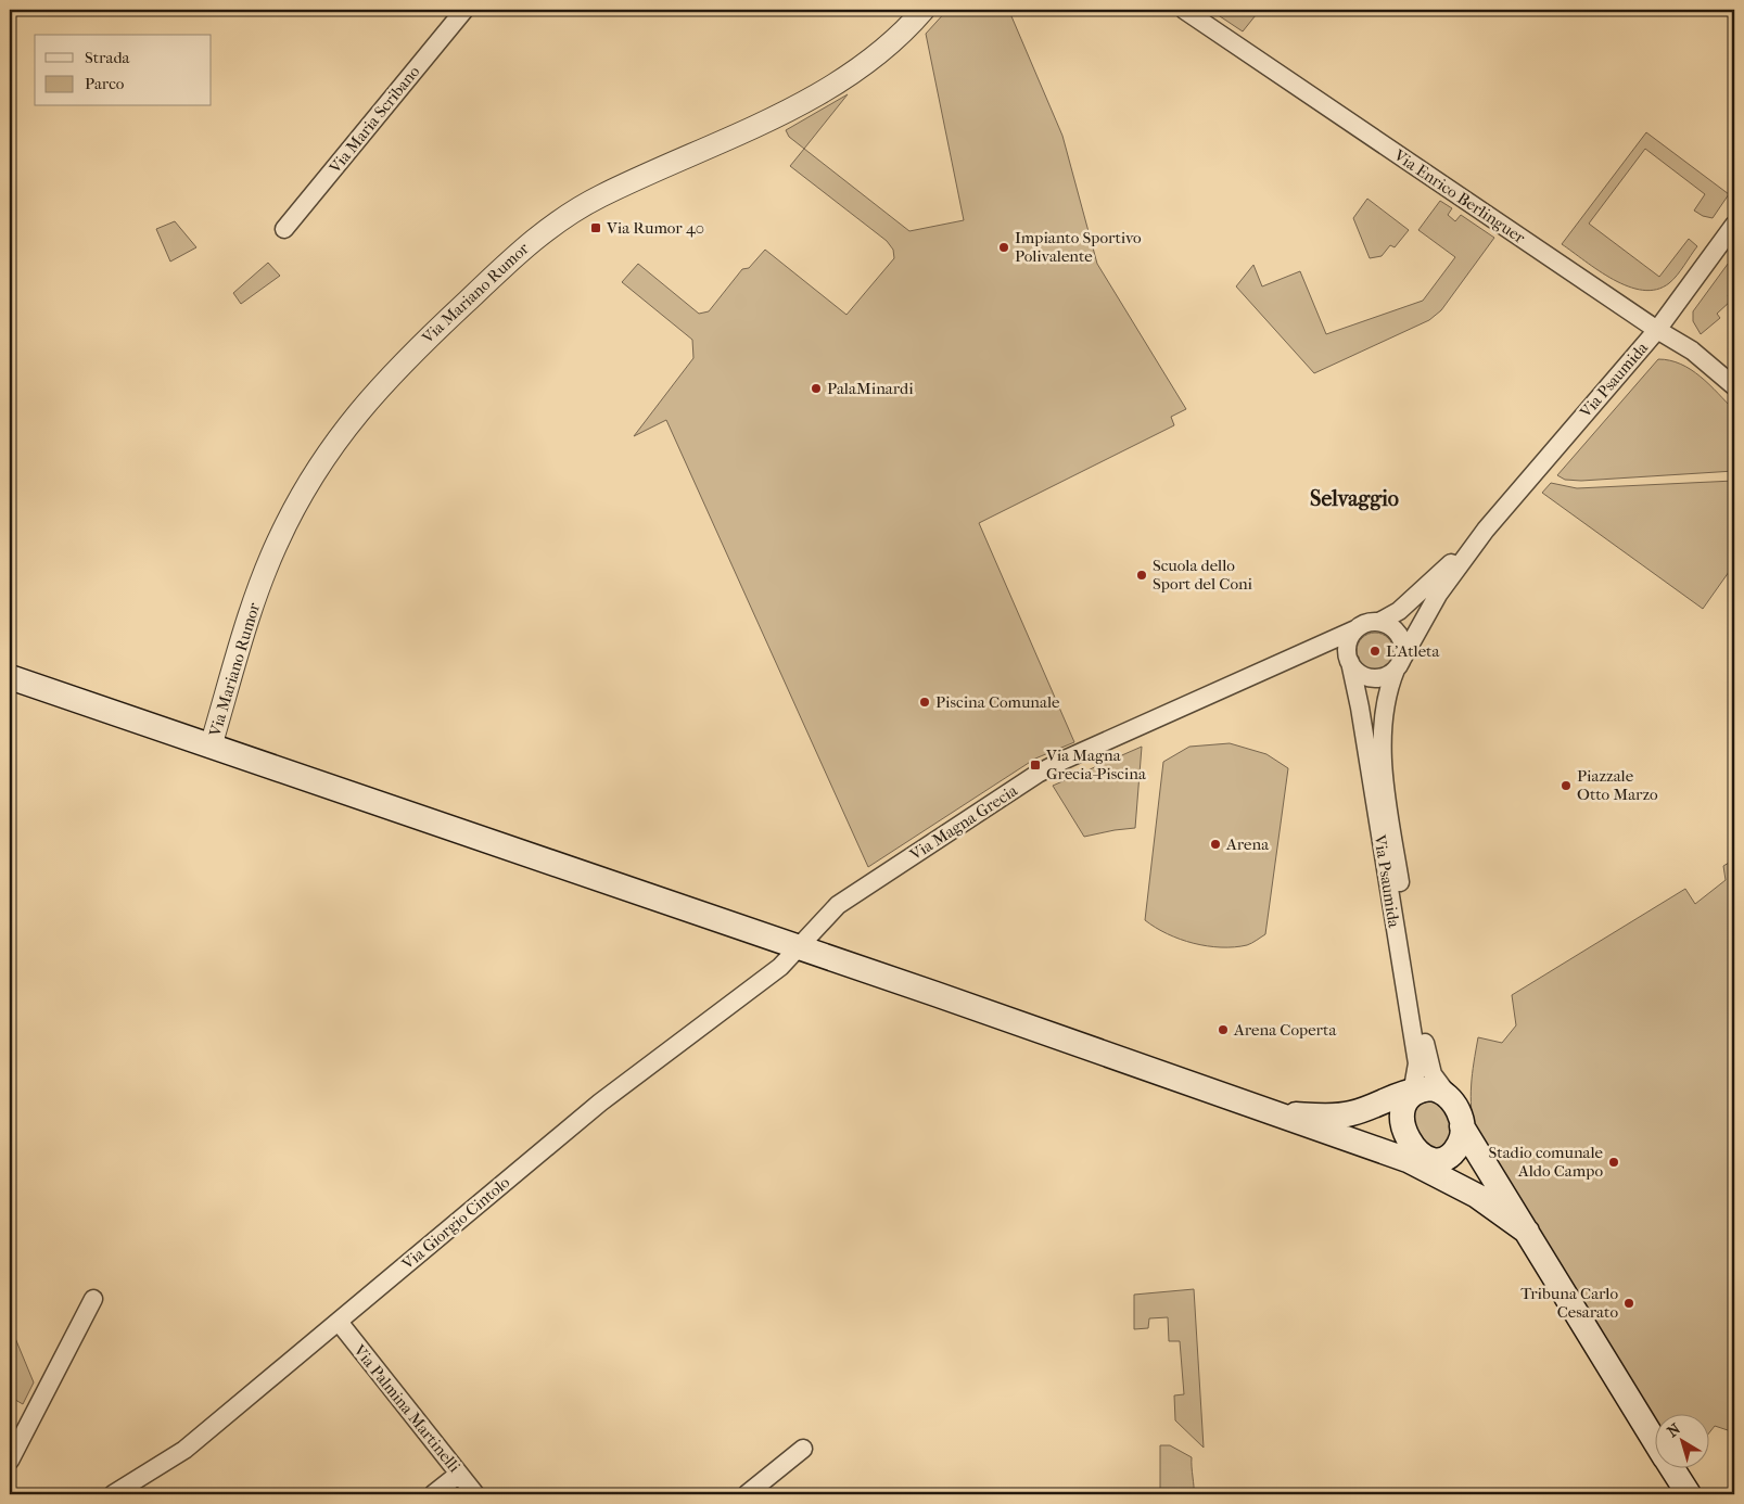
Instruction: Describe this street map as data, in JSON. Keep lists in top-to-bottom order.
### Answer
{
  "streets": {
    "street": [
      "Via Maria Scribano",
      "Via Enrico Berlinguer",
      "Via Mariano Rumor",
      "Via Psaumida",
      "Via Magna Grecia",
      "Via Giorgio Cintolo",
      "Via Palmina Martinelli"
    ]
  },
  "crossings": [
    ["Via Enrico Berlinguer", "Via Psaumida"],
    ["Via Psaumida", "Via Magna Grecia"],
    ["Via Magna Grecia", "Via Giorgio Cintolo"],
    ["Via Giorgio Cintolo", "Via Palmina Martinelli"]
  ],
  "districts": ["Selvaggio"],
  "places": {
    "transit": ["Via Rumor 40", "Via Magna Grecia-Piscina"],
    "other": [
      "Impianto Sportivo Polivalente",
      "PalaMinardi",
      "Scuola dello Sport del Coni",
      "L'Atleta",
      "Piscina Comunale",
      "Piazzale Otto Marzo",
      "Arena",
      "Arena Coperta",
      "Stadio comunale Aldo Campo",
      "Tribuna Carlo Cesarato"
    ]
  },
  "legend": ["Strada", "Parco"],
  "north": "top left"
}
